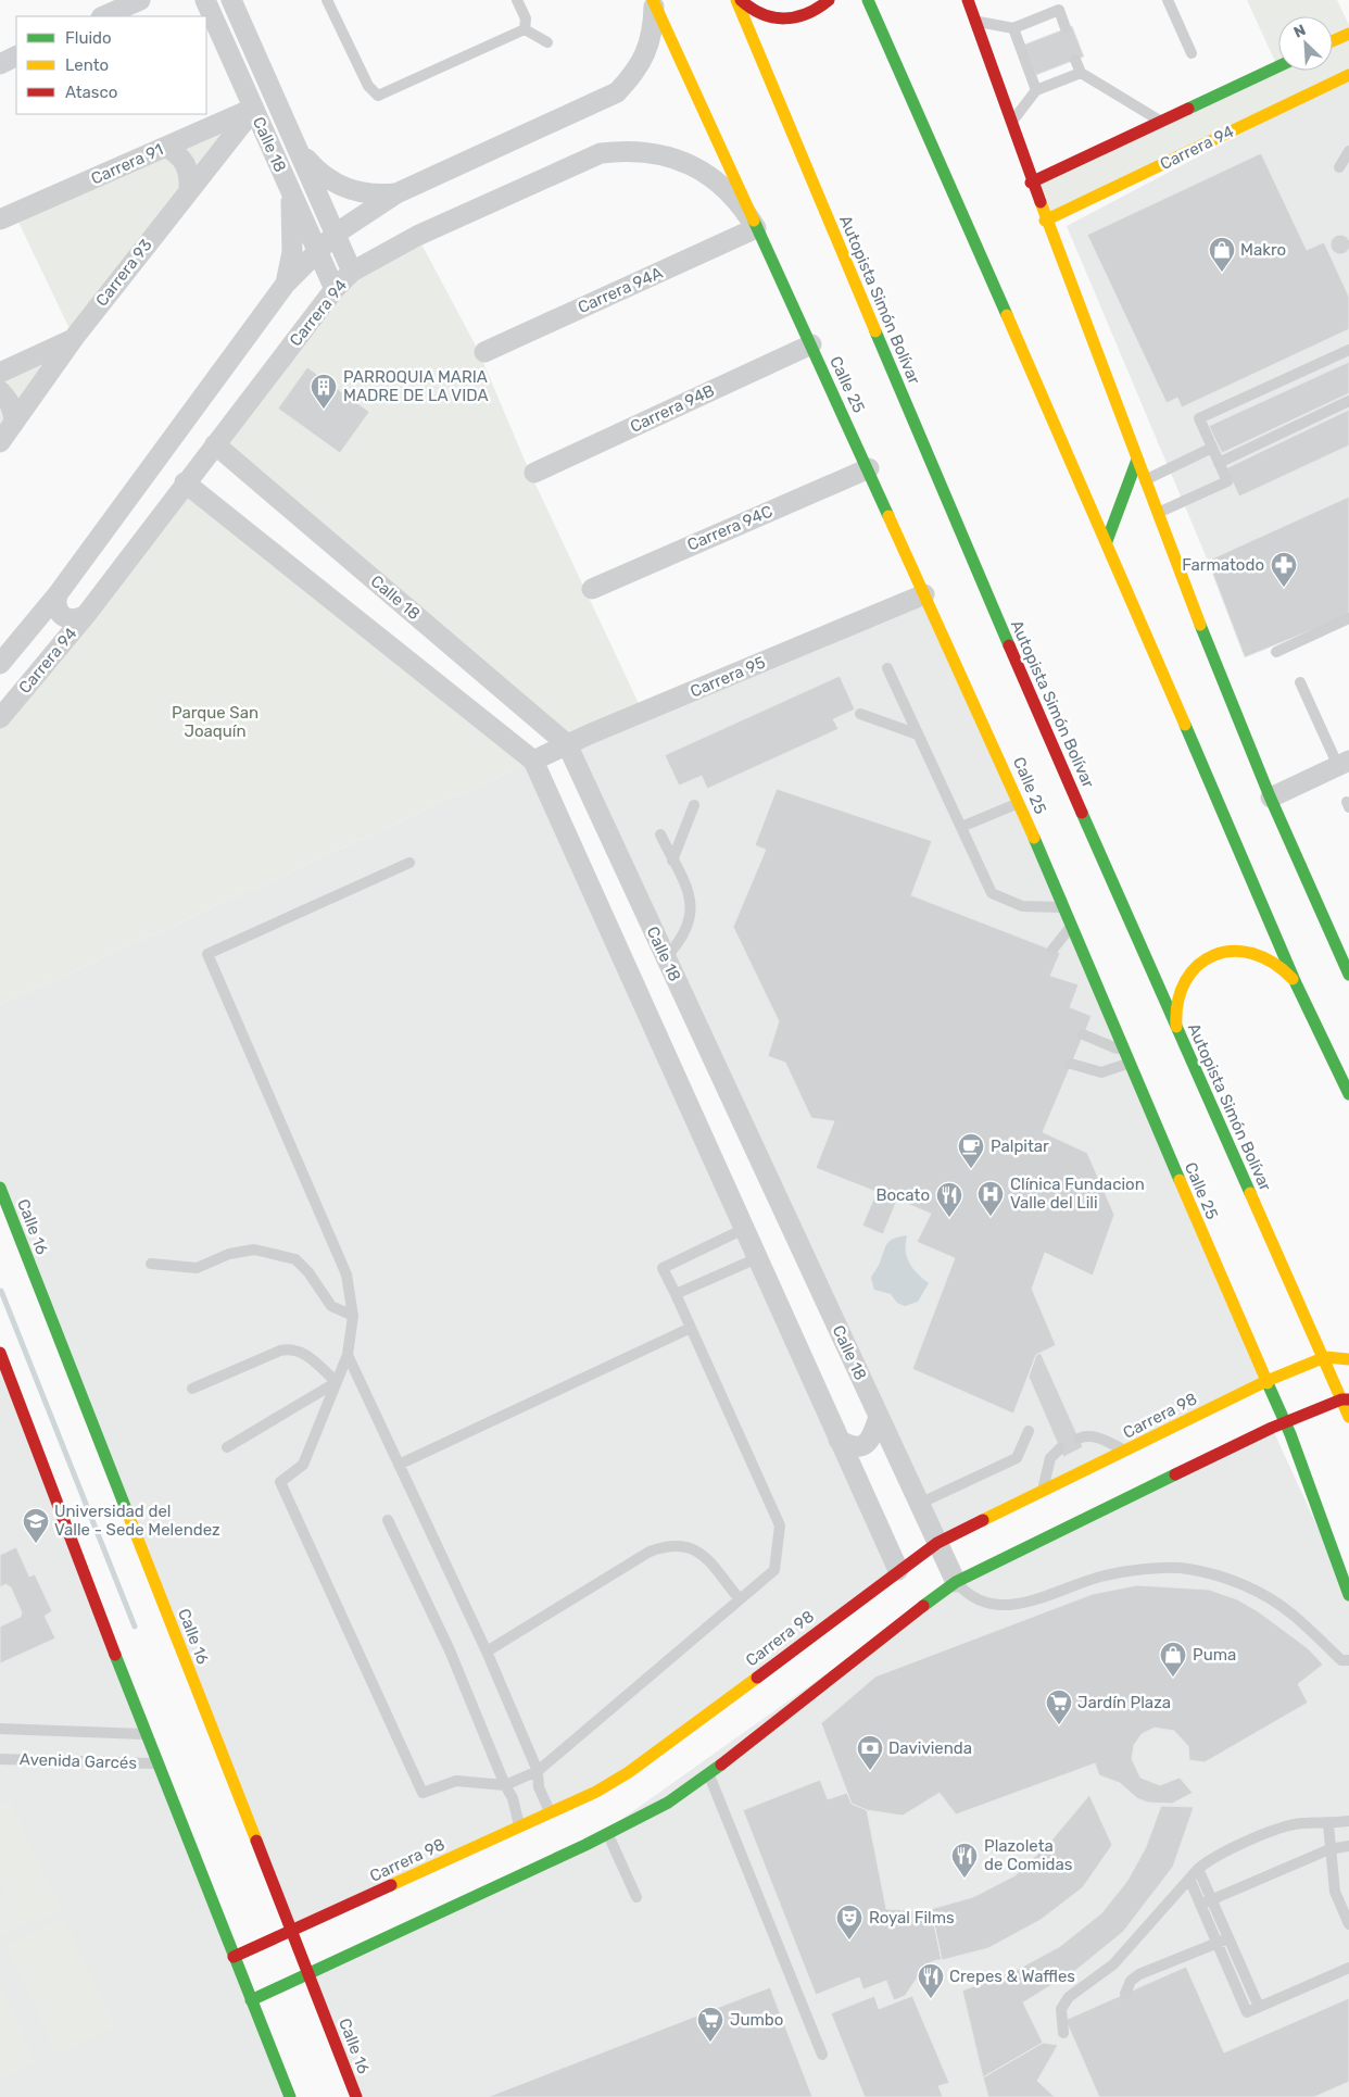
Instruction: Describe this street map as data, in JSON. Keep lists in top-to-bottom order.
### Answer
{
  "streets": {
    "main road": [
      "Carrera 94",
      "Autopista Simón Bolívar",
      "Calle 25",
      "Calle 16",
      "Carrera 98"
    ],
    "street": [
      "Calle 18",
      "Carrera 91",
      "Carrera 93",
      "Carrera 94A",
      "Carrera 94B",
      "Carrera 94C",
      "Carrera 95"
    ],
    "lane": ["Avenida Garcés"]
  },
  "crossings": [
    ["Calle 18", "Carrera 94"],
    ["Calle 18", "Carrera 91"],
    ["Calle 18", "Carrera 93"],
    ["Calle 18", "Carrera 95"],
    ["Calle 18", "Carrera 98"],
    ["Carrera 94", "Carrera 94A"],
    ["Carrera 94", "Calle 25"],
    ["Carrera 91", "Carrera 93"],
    ["Carrera 94A", "Calle 25"],
    ["Autopista Simón Bolívar", "Carrera 98"],
    ["Calle 25", "Carrera 94B"],
    ["Calle 25", "Carrera 94C"],
    ["Calle 25", "Carrera 95"],
    ["Calle 25", "Carrera 98"],
    ["Calle 16", "Carrera 98"]
  ],
  "parks": ["Parque San Joaquín"],
  "places": {
    "shop": ["Makro", "Puma"],
    "building": ["PARROQUIA MARIA MADRE DE LA VIDA"],
    "pharmacy": ["Farmatodo"],
    "cafe": ["Palpitar"],
    "hospital": ["Clínica Fundacion Valle del Lili"],
    "restaurant": ["Bocato", "Plazoleta de Comidas", "Crepes & Waffles"],
    "school or university": ["Universidad del Valle - Sede Melendez"],
    "supermarket": ["Jardín Plaza", "Jumbo"],
    "bank": ["Davivienda"],
    "theatre": ["Royal Films"]
  },
  "legend": ["Fluido", "Lento", "Atasco"],
  "north": "top left"
}
